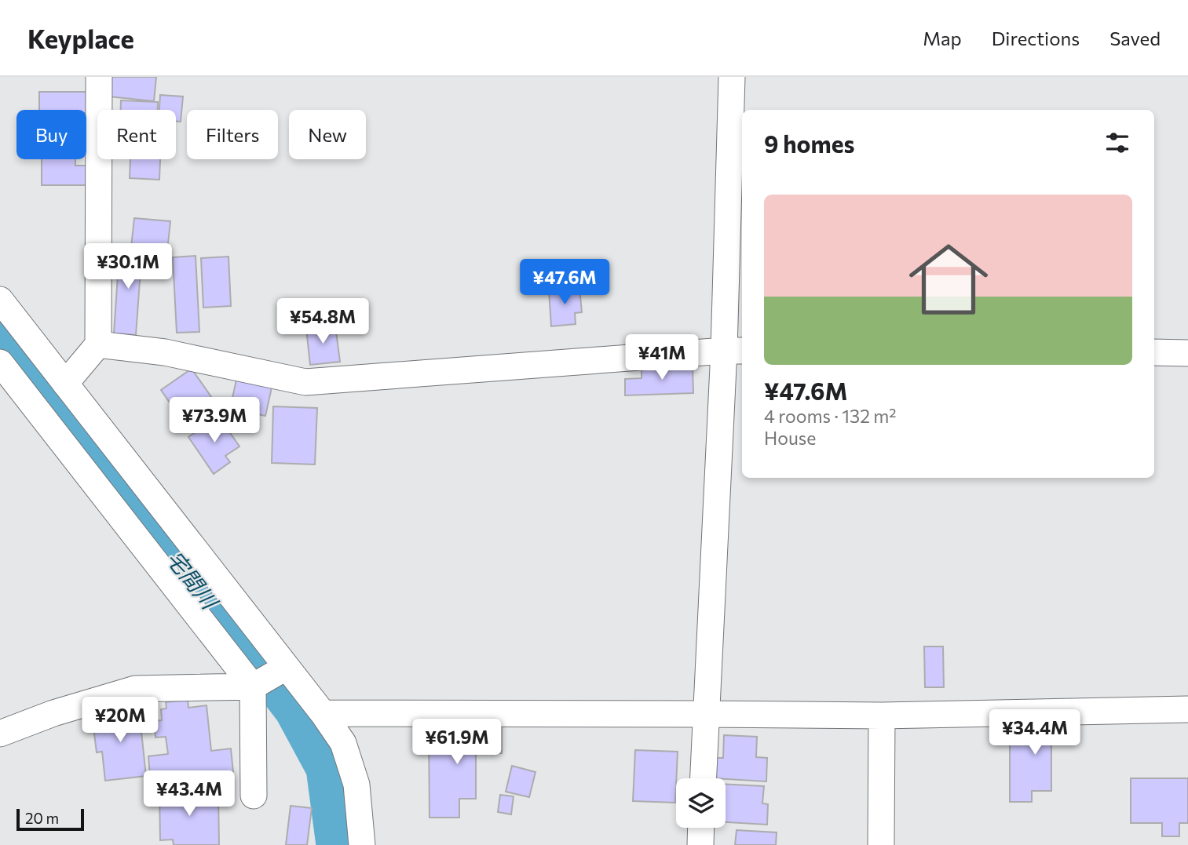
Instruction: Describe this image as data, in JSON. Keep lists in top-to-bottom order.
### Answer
{
  "water": ["宅間川"],
  "scale_bar": "20 m",
  "page": {
    "header": "Keyplace",
    "nav": ["Map", "Directions", "Saved"],
    "chip": [
      "Buy",
      "Rent",
      "Filters",
      "New"
    ],
    "heading": "9 homes",
    "list": [
      {
        "name": "¥47.6M",
        "note": "4 rooms · 132 m² · House"
      }
    ],
    "price": [
      "¥30.1M",
      "¥47.6M",
      "¥54.8M",
      "¥41M",
      "¥73.9M",
      "¥20M",
      "¥34.4M",
      "¥61.9M",
      "¥43.4M"
    ],
    "scale": "20 m"
  }
}
